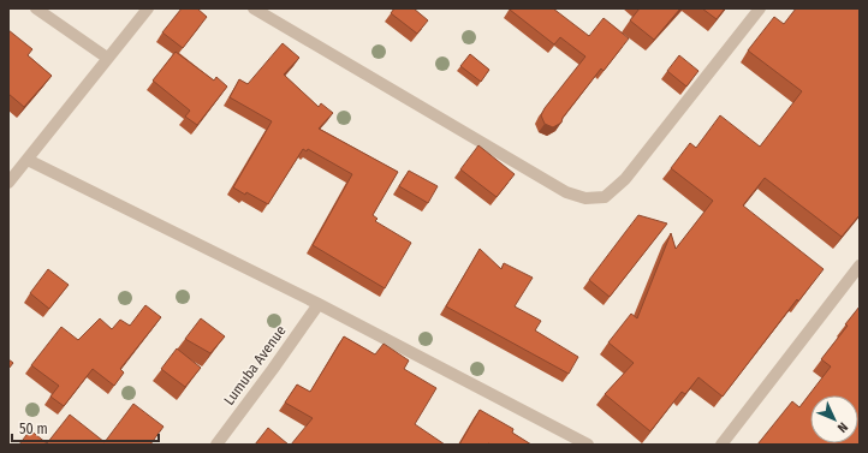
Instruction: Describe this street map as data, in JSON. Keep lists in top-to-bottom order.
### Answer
{
  "streets": {
    "street": ["Lumuba Avenue"]
  },
  "scale_bar": "50 m",
  "north": "bottom right"
}
